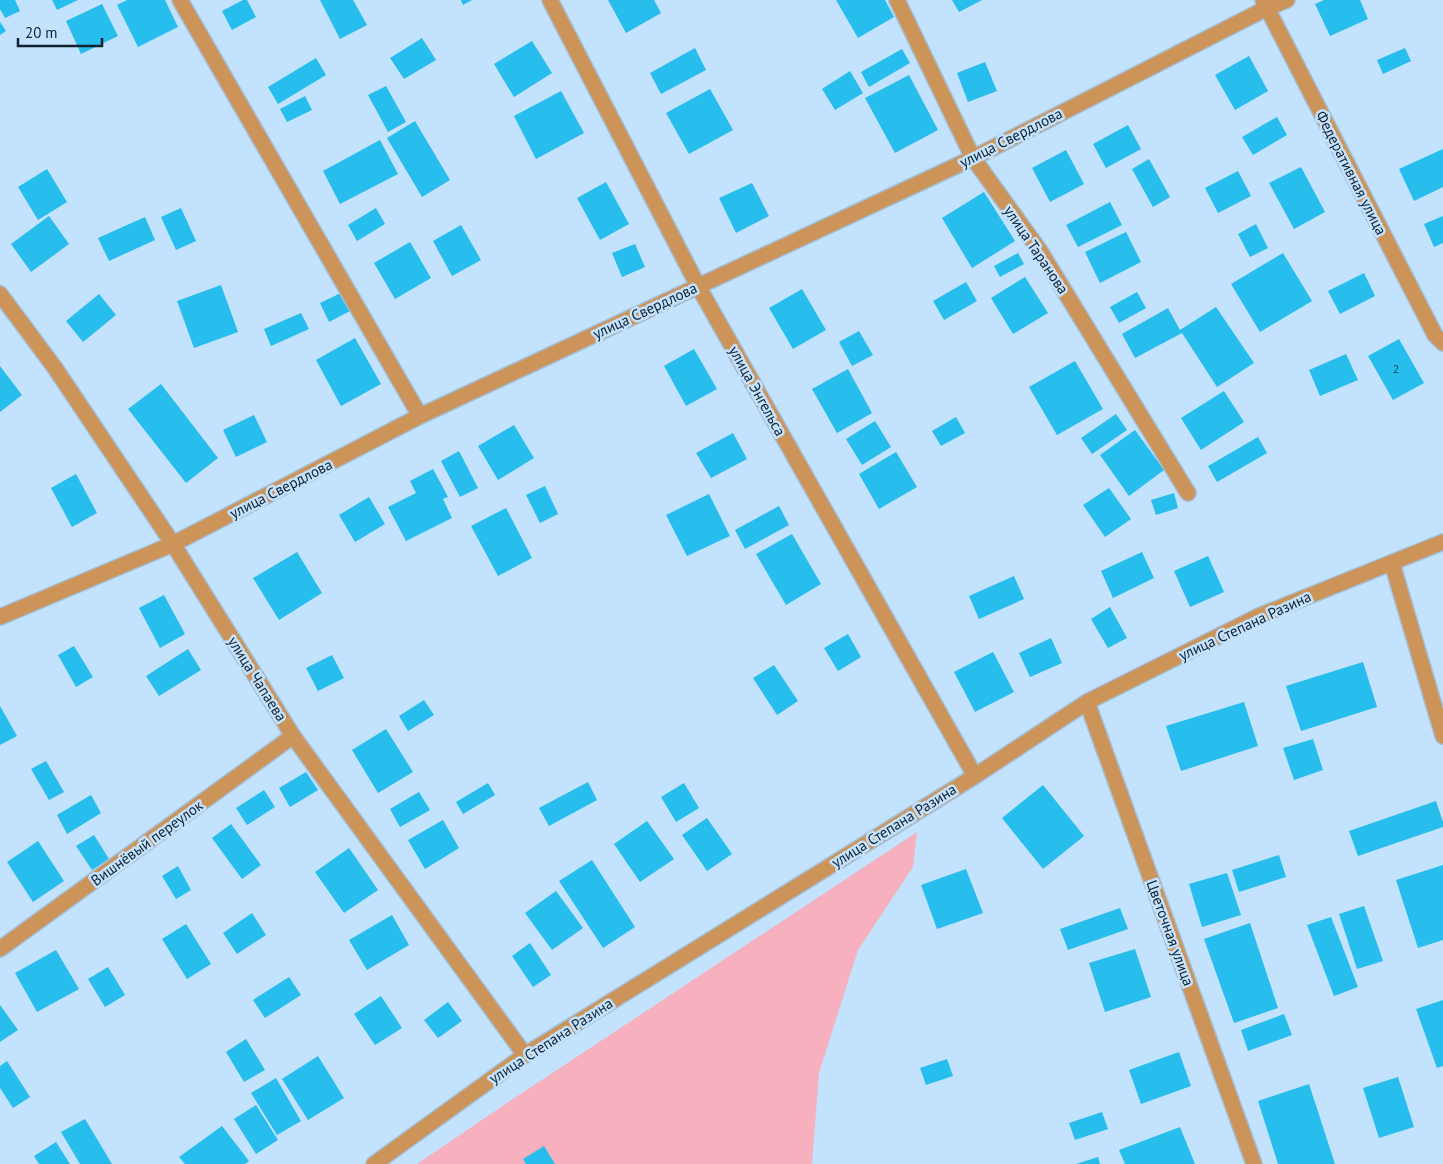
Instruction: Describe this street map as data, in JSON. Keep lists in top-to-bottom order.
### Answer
{
  "streets": {
    "street": [
      "улица Свердлова",
      "Федеративная улица",
      "улица Таранова",
      "улица Энгельса",
      "улица Степана Разина",
      "улица Чапаева",
      "Вишнёвый переулок",
      "Цветочная улица"
    ]
  },
  "crossings": [
    ["улица Свердлова", "Федеративная улица"],
    ["улица Свердлова", "улица Таранова"],
    ["улица Свердлова", "улица Энгельса"],
    ["улица Свердлова", "улица Чапаева"],
    ["улица Энгельса", "улица Степана Разина"],
    ["улица Степана Разина", "улица Чапаева"],
    ["улица Степана Разина", "Цветочная улица"],
    ["улица Чапаева", "Вишнёвый переулок"]
  ],
  "house_numbers": ["2"],
  "scale_bar": "20 m"
}
